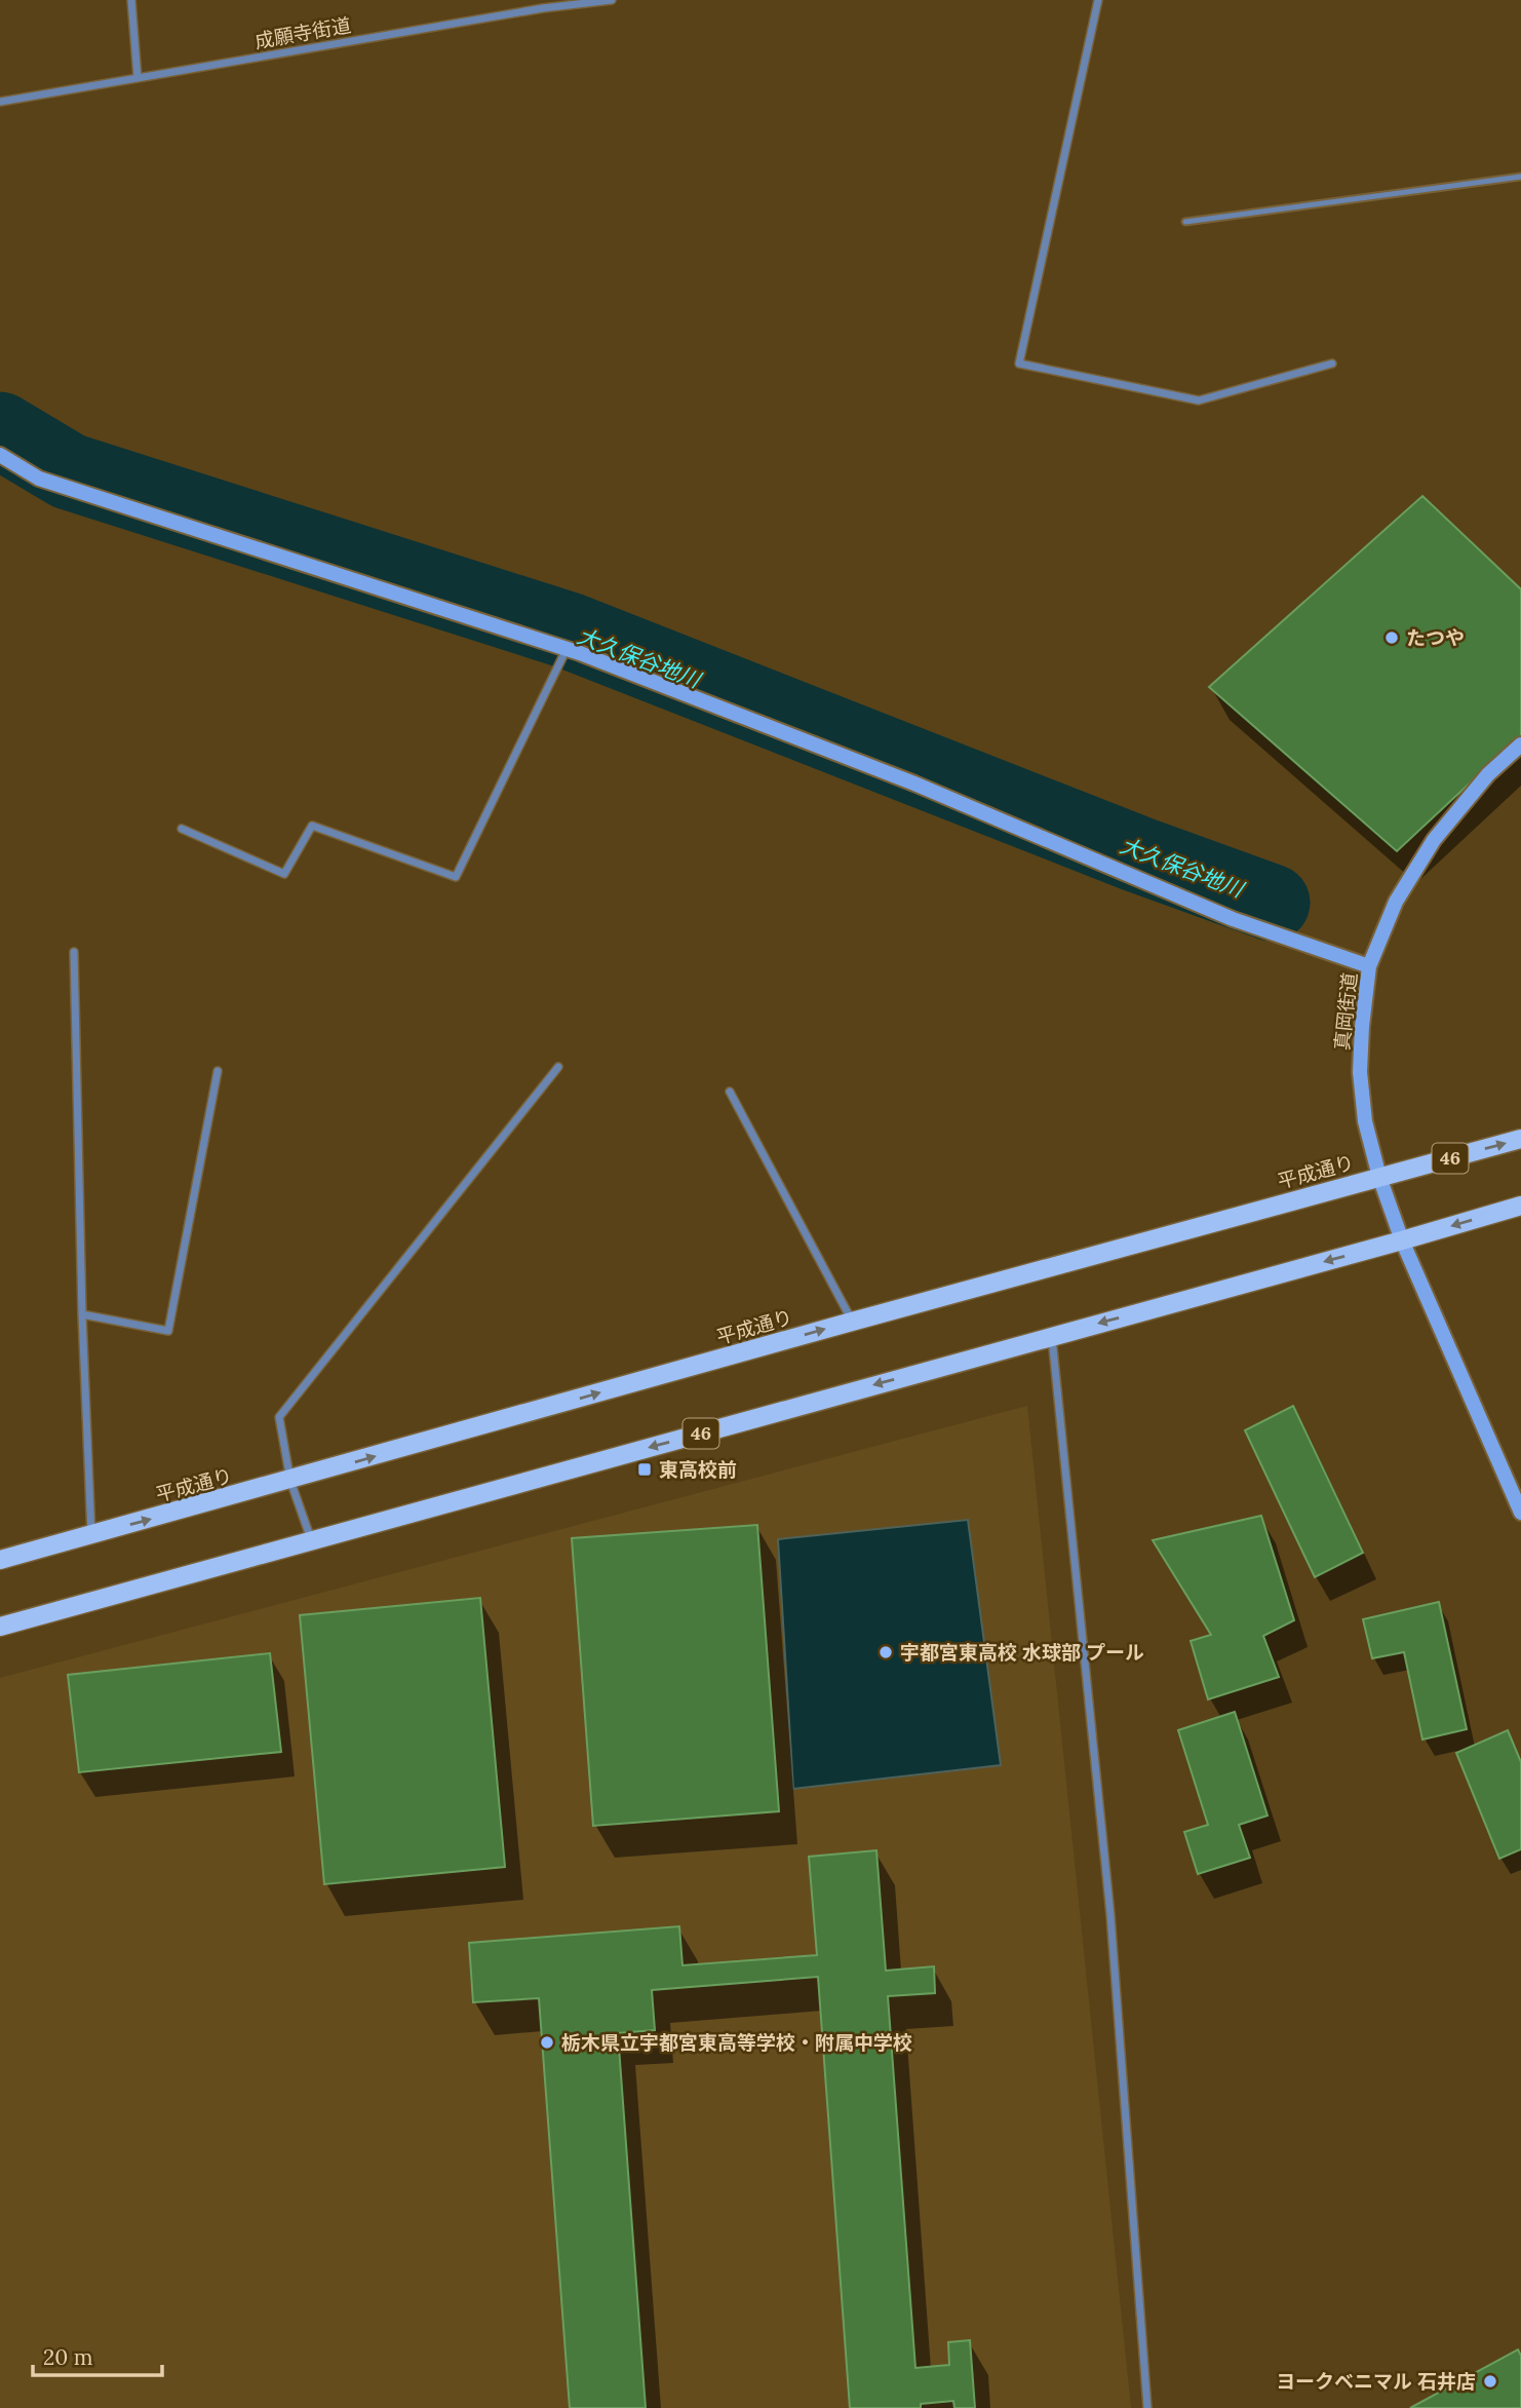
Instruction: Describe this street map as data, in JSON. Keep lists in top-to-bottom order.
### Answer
{
  "streets": {
    "main road": ["46", "平成通り"],
    "street": ["成願寺街道", "真岡街道"]
  },
  "crossings": [
    ["真岡街道", "46"],
    ["真岡街道", "平成通り"]
  ],
  "water": ["大久保谷地川"],
  "places": {
    "other": [
      "たつや",
      "宇都宮東高校 水球部 プール",
      "栃木県立宇都宮東高等学校・附属中学校",
      "ヨークベニマル 石井店"
    ],
    "transit": ["東高校前"]
  },
  "scale_bar": "20 m"
}
